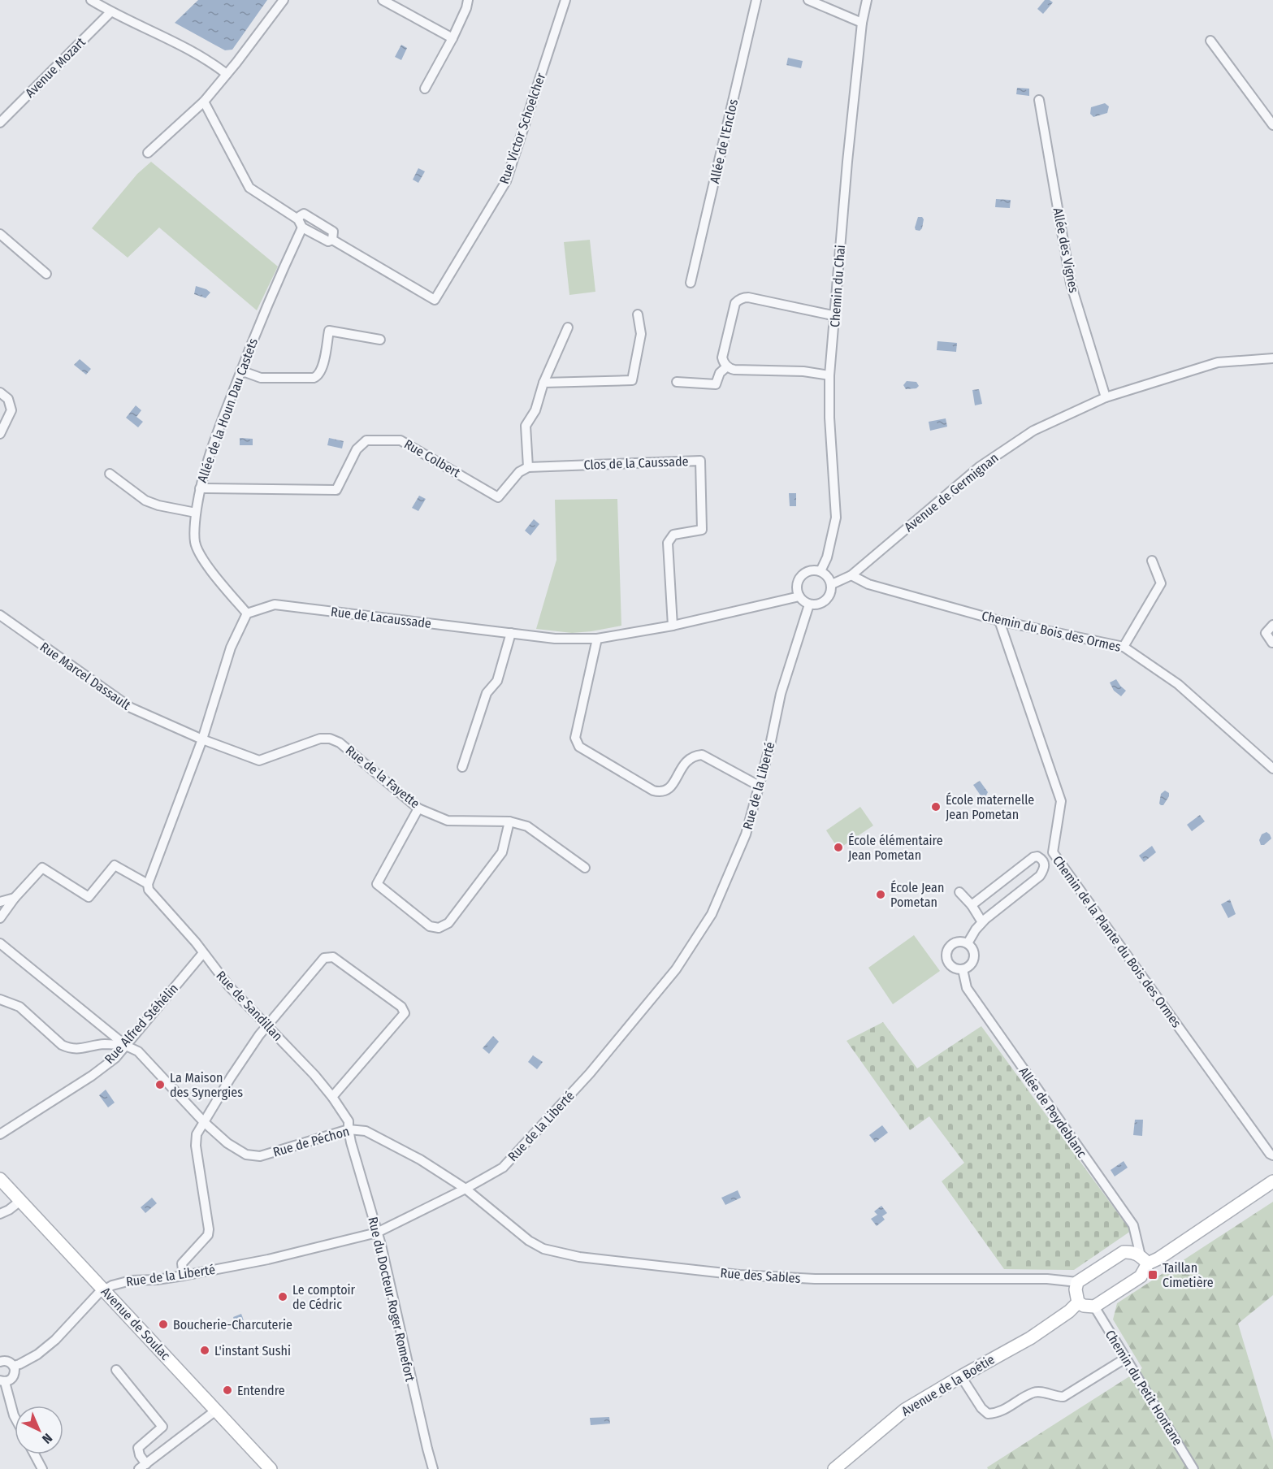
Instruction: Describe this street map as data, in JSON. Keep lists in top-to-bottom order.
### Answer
{
  "streets": {
    "main road": ["Avenue de Soulac", "Avenue de la Boétie"],
    "street": [
      "Avenue Mozart",
      "Rue Victor Schoelcher",
      "Allée de l'Enclos",
      "Allée des Vignes",
      "Chemin du Chai",
      "Allée de la Houn Dau Castets",
      "Rue Colbert",
      "Clos de la Caussade",
      "Avenue de Germignan",
      "Rue de Lacaussade",
      "Chemin du Bois des Ormes",
      "Rue Marcel Dassault",
      "Rue de la Fayette",
      "Rue de la Liberté",
      "Chemin de la Plante du Bois des Ormes",
      "Rue de Sandillan",
      "Rue Alfred Stéhélin",
      "Allée de Peydeblanc",
      "Rue de Péchon",
      "Rue des Sables",
      "Rue du Docteur Roger Romefort",
      "Chemin du Petit Hontane"
    ]
  },
  "crossings": [
    ["Allée des Vignes", "Avenue de Germignan"],
    ["Chemin du Chai", "Avenue de Germignan"],
    ["Chemin du Chai", "Rue de Lacaussade"],
    ["Chemin du Chai", "Rue de la Liberté"],
    ["Allée de la Houn Dau Castets", "Rue Colbert"],
    ["Allée de la Houn Dau Castets", "Rue de Lacaussade"],
    ["Rue Colbert", "Clos de la Caussade"],
    ["Clos de la Caussade", "Rue de Lacaussade"],
    ["Avenue de Germignan", "Rue de Lacaussade"],
    ["Avenue de Germignan", "Chemin du Bois des Ormes"],
    ["Avenue de Germignan", "Rue de la Liberté"],
    ["Rue de Lacaussade", "Rue de la Liberté"],
    ["Chemin du Bois des Ormes", "Chemin de la Plante du Bois des Ormes"],
    ["Rue Marcel Dassault", "Rue de la Fayette"],
    ["Rue de la Liberté", "Rue de Péchon"],
    ["Rue de la Liberté", "Rue des Sables"],
    ["Rue de la Liberté", "Rue du Docteur Roger Romefort"],
    ["Rue de la Liberté", "Avenue de Soulac"],
    ["Rue de Sandillan", "Rue Alfred Stéhélin"],
    ["Rue de Sandillan", "Rue de Péchon"],
    ["Rue de Sandillan", "Rue du Docteur Roger Romefort"],
    ["Rue Alfred Stéhélin", "Rue de Péchon"],
    ["Rue de Péchon", "Rue des Sables"],
    ["Rue de Péchon", "Rue du Docteur Roger Romefort"]
  ],
  "places": {
    "other": [
      "École maternelle Jean Pometan",
      "École élémentaire Jean Pometan",
      "École Jean Pometan",
      "La Maison des Synergies",
      "Le comptoir de Cédric",
      "Boucherie-Charcuterie",
      "L'instant Sushi",
      "Entendre"
    ],
    "transit": ["Taillan Cimetière"]
  },
  "north": "bottom right"
}
